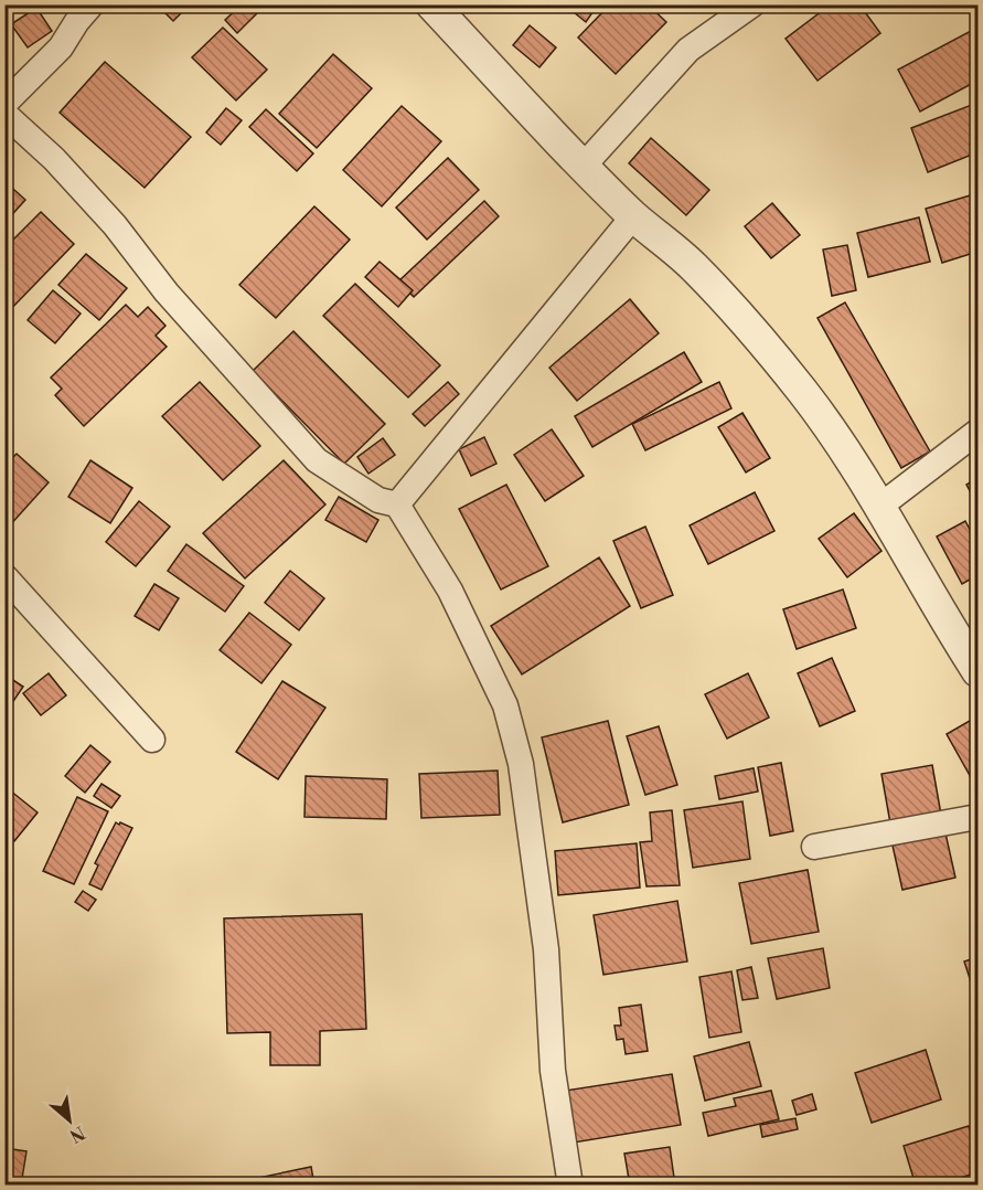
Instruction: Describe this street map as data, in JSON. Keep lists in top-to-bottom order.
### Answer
{
  "north": "bottom right"
}
